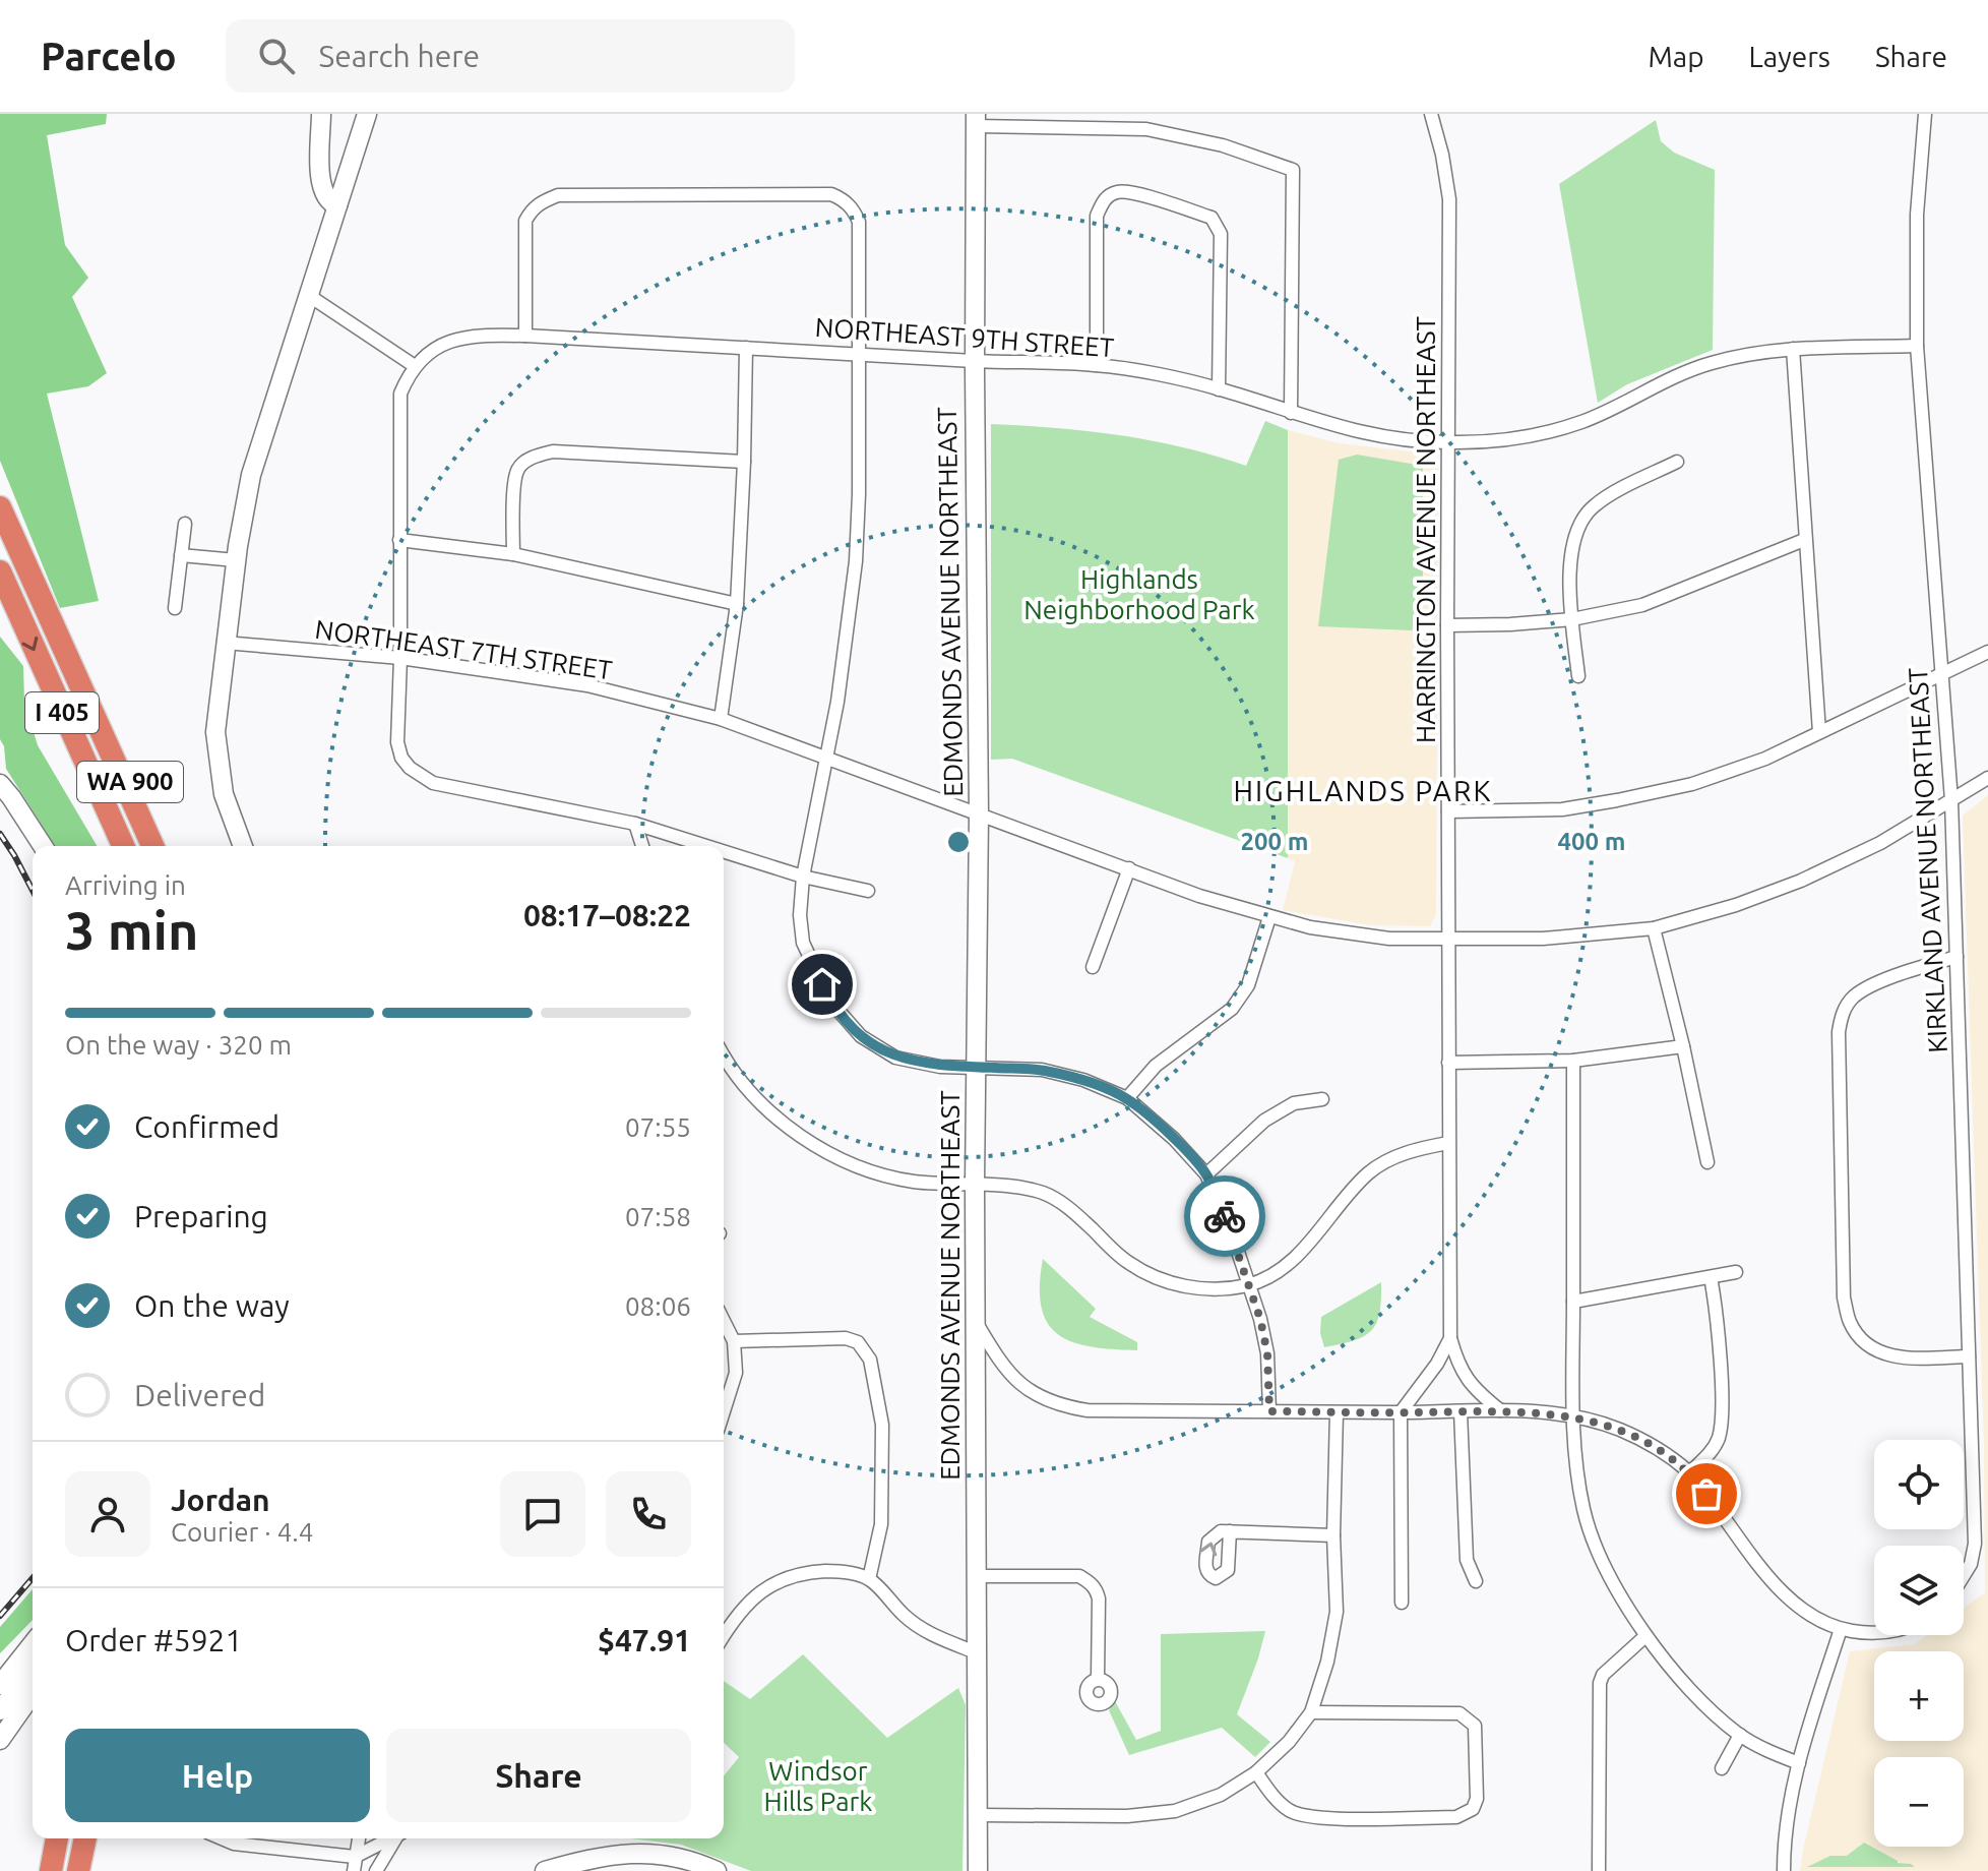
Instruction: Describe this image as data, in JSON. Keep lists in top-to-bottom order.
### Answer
{
  "streets": {
    "highway": ["I 405", "WA 900"],
    "street": [
      "NORTHEAST 9TH STREET",
      "HARRINGTON AVENUE NORTHEAST",
      "EDMONDS AVENUE NORTHEAST",
      "NORTHEAST 7TH STREET",
      "KIRKLAND AVENUE NORTHEAST"
    ]
  },
  "crossings": [
    ["NORTHEAST 9TH STREET", "HARRINGTON AVENUE NORTHEAST"],
    ["NORTHEAST 9TH STREET", "EDMONDS AVENUE NORTHEAST"],
    ["NORTHEAST 9TH STREET", "KIRKLAND AVENUE NORTHEAST"],
    ["HARRINGTON AVENUE NORTHEAST", "NORTHEAST 7TH STREET"],
    ["EDMONDS AVENUE NORTHEAST", "NORTHEAST 7TH STREET"],
    ["NORTHEAST 7TH STREET", "KIRKLAND AVENUE NORTHEAST"],
    ["I 405", "WA 900"]
  ],
  "districts": ["HIGHLANDS PARK"],
  "parks": ["Highlands Neighborhood Park", "Windsor Hills Park"],
  "page": {
    "header": "Parcelo",
    "search": "Search here",
    "nav": ["Map", "Layers", "Share"],
    "heading": ["3 min", "Arriving in", "08:17–08:22"],
    "panel": [
      "Jordan",
      "Courier · 4.4",
      "Order #5921",
      "$47.91"
    ],
    "bar": "On the way · 320 m",
    "list": [
      ["Confirmed", "07:55"],
      ["Preparing", "07:58"],
      ["On the way", "08:06"],
      "Delivered"
    ],
    "map_buttons": ["+", "−"],
    "buttons": ["Help", "Share"]
  },
  "rings": ["200 m", "400 m"]
}
